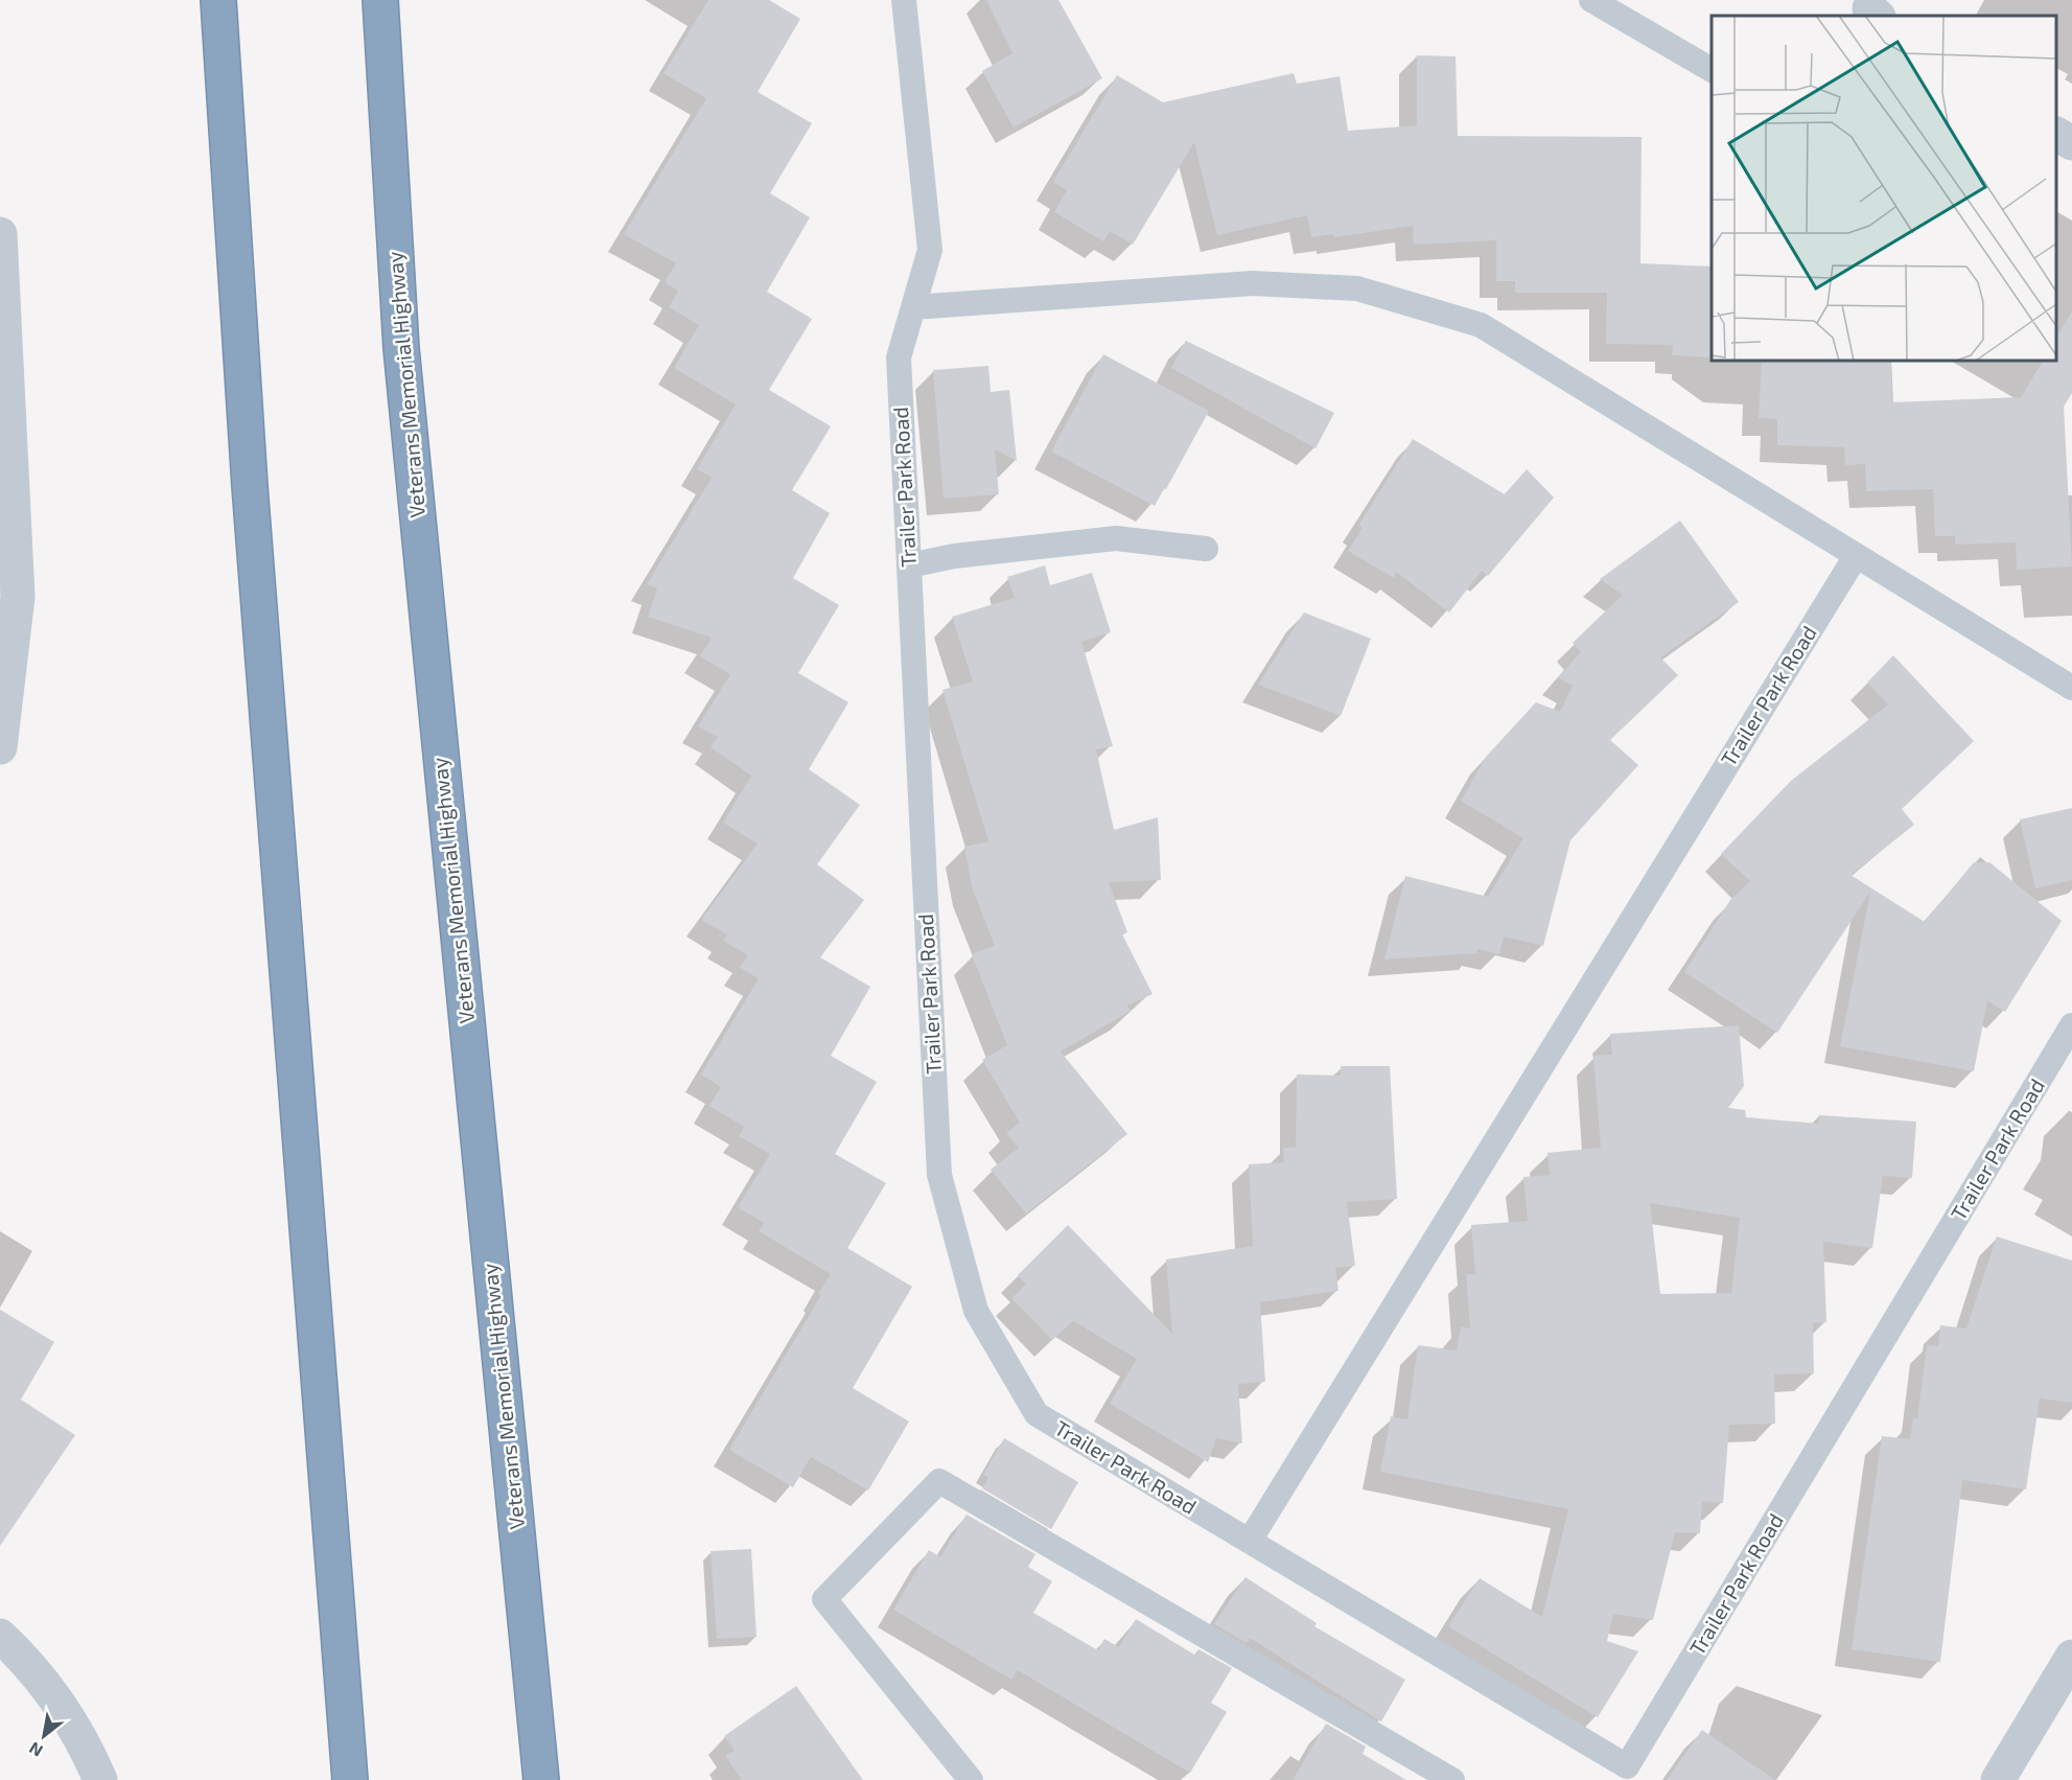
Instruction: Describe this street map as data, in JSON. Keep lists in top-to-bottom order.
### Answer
{
  "streets": {
    "highway": ["Veterans Memorial Highway"],
    "lane": ["Trailer Park Road"]
  },
  "north": "bottom left"
}
